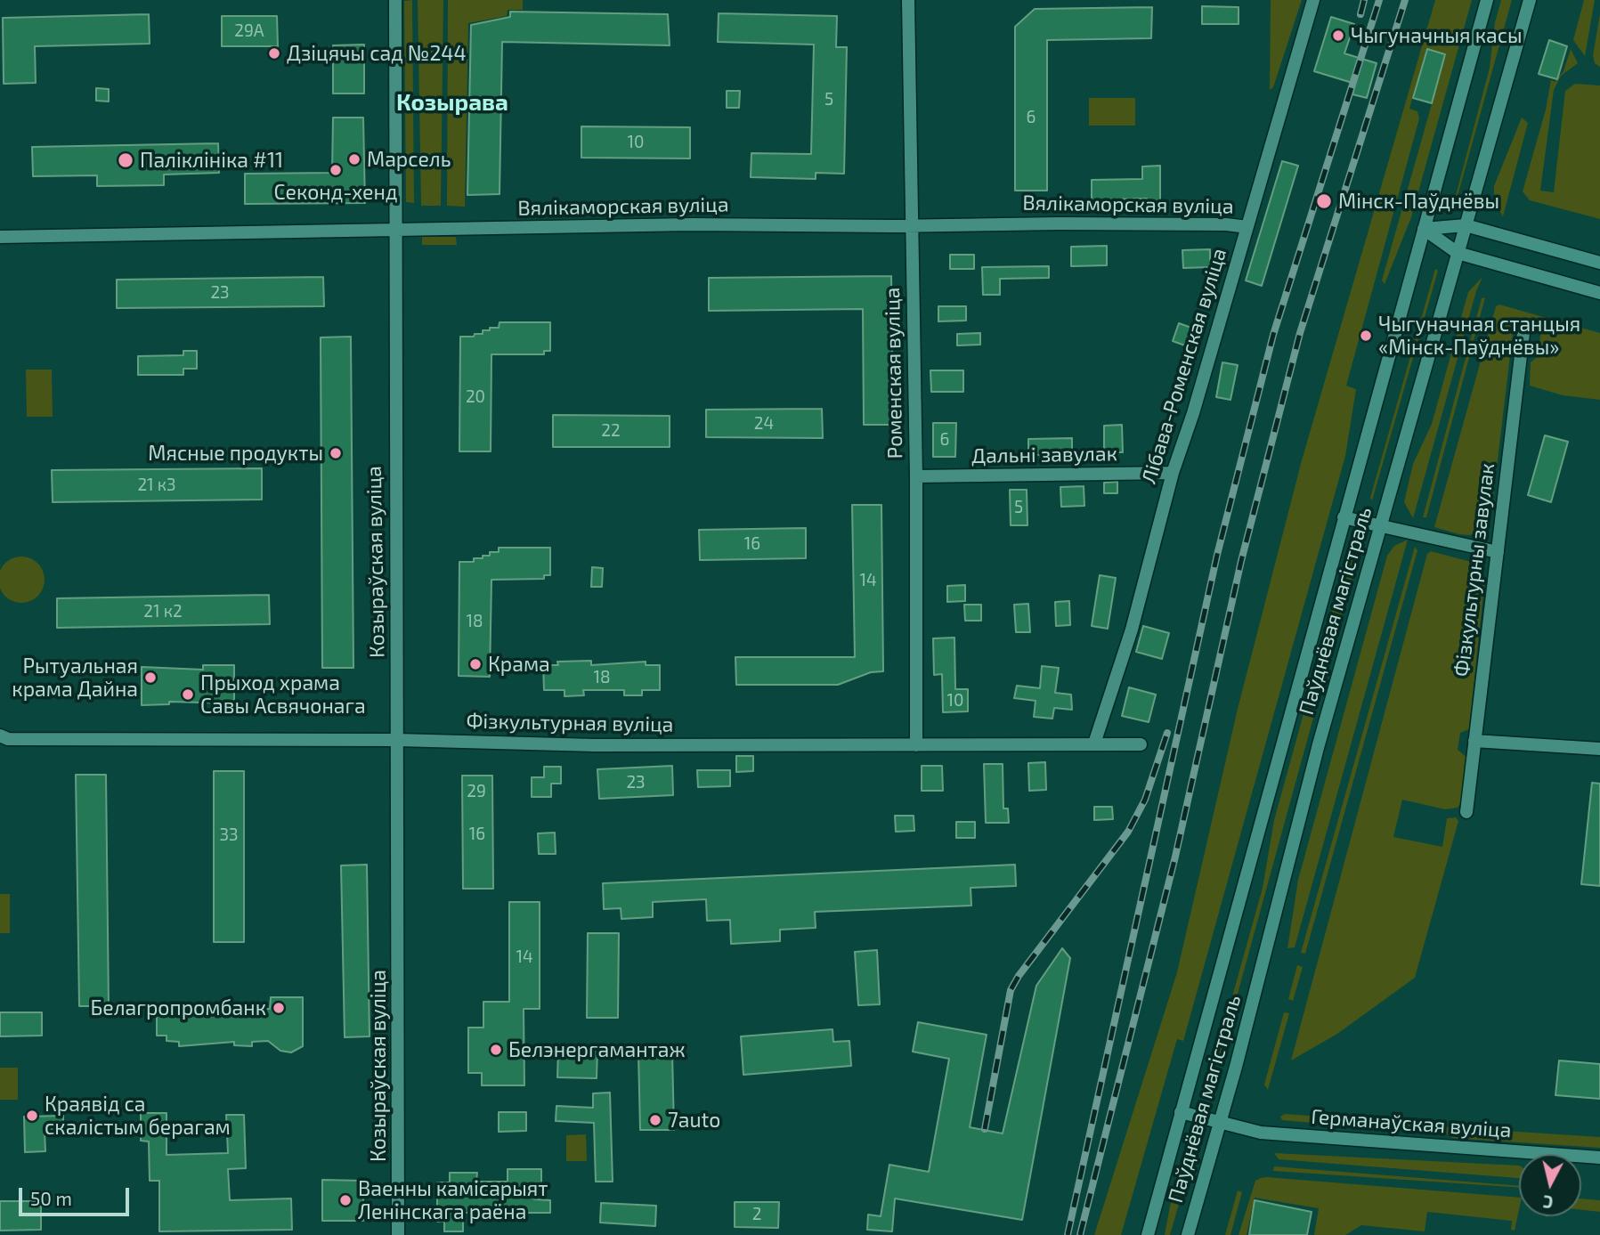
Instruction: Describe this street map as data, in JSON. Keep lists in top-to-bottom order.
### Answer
{
  "streets": {
    "main road": ["Паўднёвая магістраль", "Германаўская вуліца"],
    "street": [
      "Вялікаморская вуліца",
      "Лібава-Роменская вуліца",
      "Роменская вуліца",
      "Дальні завулак",
      "Козыраўская вуліца",
      "Фізкультурны завулак",
      "Фізкультурная вуліца"
    ]
  },
  "crossings": [
    ["Вялікаморская вуліца", "Лібава-Роменская вуліца"],
    ["Вялікаморская вуліца", "Роменская вуліца"],
    ["Вялікаморская вуліца", "Козыраўская вуліца"],
    ["Лібава-Роменская вуліца", "Дальні завулак"],
    ["Лібава-Роменская вуліца", "Фізкультурная вуліца"],
    ["Роменская вуліца", "Дальні завулак"],
    ["Роменская вуліца", "Фізкультурная вуліца"],
    ["Козыраўская вуліца", "Фізкультурная вуліца"],
    ["Паўднёвая магістраль", "Германаўская вуліца"]
  ],
  "districts": ["Козырава"],
  "places": [
    "Чыгуначныя касы",
    "Дзіцячы сад №244",
    "Марсель",
    "Паліклініка #11",
    "Секонд-хенд",
    "Мінск-Паўднёвы",
    "Чыгуначная станцыя «Мінск-Паўднёвы»",
    "Мясные продукты",
    "Крама",
    "Рытуальная крама Дайна",
    "Прыход храма Савы Асвячонага",
    "Белагропромбанк",
    "Белэнергамантаж",
    "Краявід са скалістым берагам",
    "7auto",
    "Ваенны камісарыят Ленінскага раёна"
  ],
  "house_numbers": [
    "29А",
    "5",
    "6",
    "10",
    "23",
    "20",
    "24",
    "22",
    "6",
    "21 к3",
    "5",
    "16",
    "14",
    "21 к2",
    "18",
    "18",
    "10",
    "23",
    "29",
    "16",
    "33",
    "14",
    "2"
  ],
  "scale_bar": "50 m",
  "north": "bottom"
}
